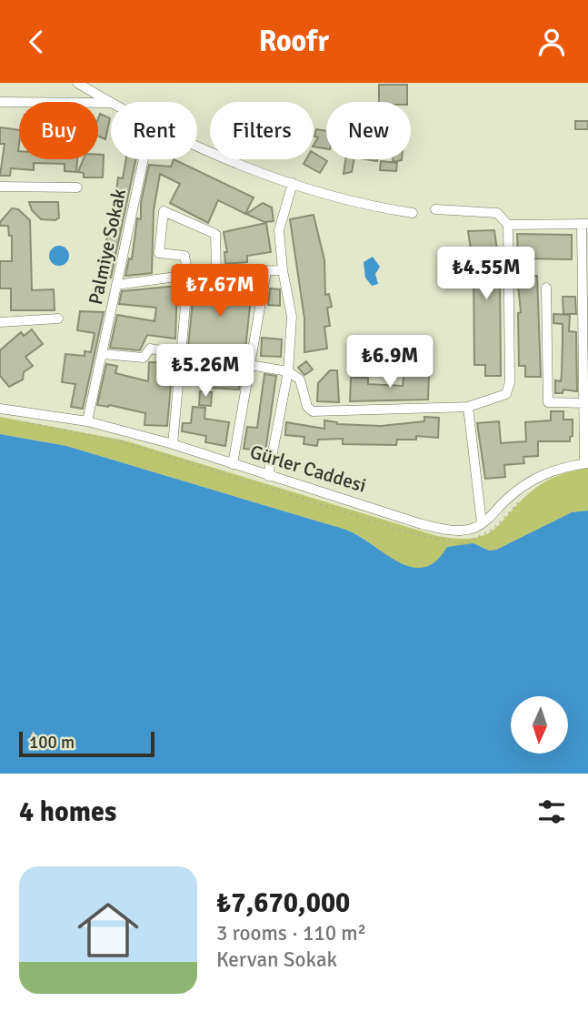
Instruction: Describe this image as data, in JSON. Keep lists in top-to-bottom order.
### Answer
{
  "streets": {
    "street": ["Palmiye Sokak", "Gürler Caddesi"]
  },
  "crossings": [
    ["Palmiye Sokak", "Gürler Caddesi"]
  ],
  "scale_bar": "100 m",
  "north": "bottom",
  "page": {
    "header": "Roofr",
    "chip": [
      "Buy",
      "Rent",
      "Filters",
      "New"
    ],
    "price": [
      "₺4.55M",
      "₺7.67M",
      "₺6.9M",
      "₺5.26M"
    ],
    "scale": "100 m",
    "heading": "4 homes",
    "list": [
      {
        "name": "₺7,670,000",
        "note": "3 rooms · 110 m² · Kervan Sokak"
      }
    ]
  }
}
